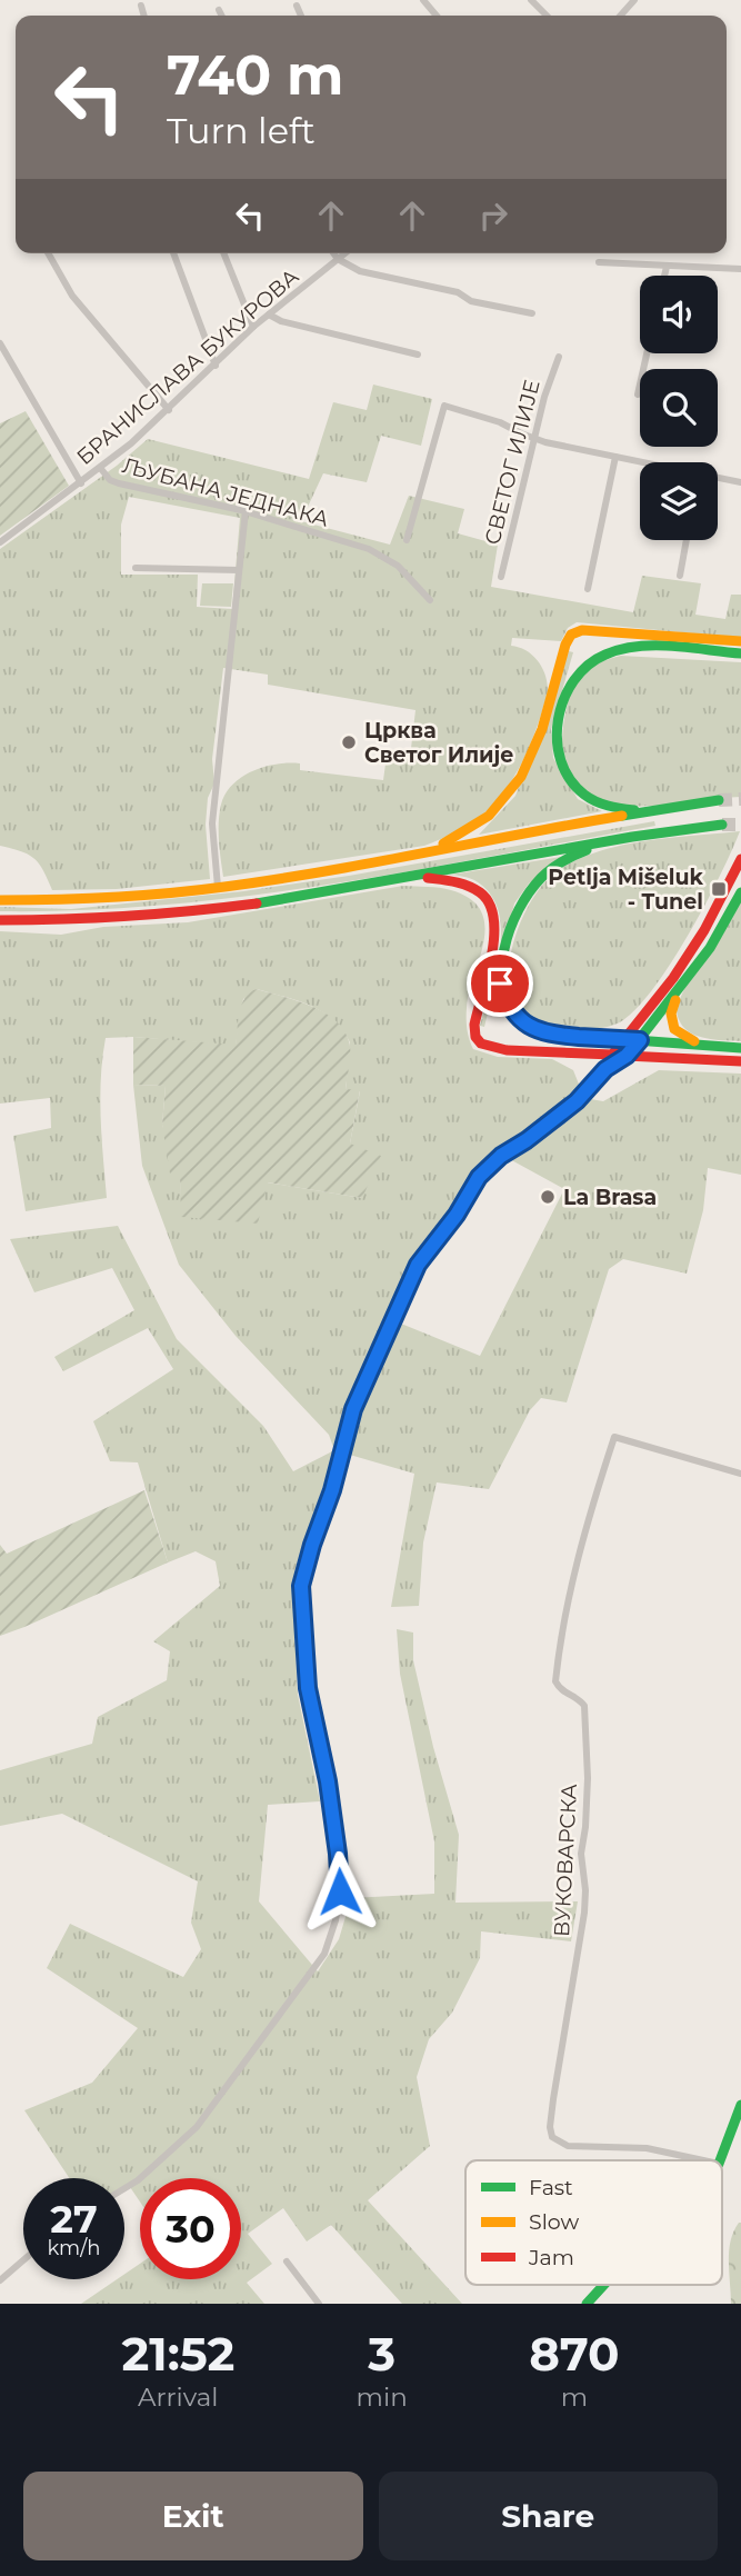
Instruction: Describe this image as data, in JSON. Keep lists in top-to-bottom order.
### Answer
{
  "streets": {
    "street": [
      "БРАНИСЛАВА БУКУРОВА",
      "СВЕТОГ ИЛИЈЕ",
      "ЉУБАНА ЈЕДНАКА",
      "ВУКОВАРСКА"
    ]
  },
  "crossings": [
    ["БРАНИСЛАВА БУКУРОВА", "ЉУБАНА ЈЕДНАКА"]
  ],
  "places": {
    "other": ["Црква Светог Илије", "La Brasa"],
    "transit": ["Petlja Mišeluk - Tunel"]
  },
  "legend": ["Fast", "Slow", "Jam"],
  "page": {
    "turn": ["740 m", "Turn left"],
    "speed": "27 km/h",
    "limit": "30",
    "eta": [
      "21:52",
      "Arrival",
      "3",
      "min",
      "870",
      "m"
    ],
    "buttons": ["Exit", "Share"]
  }
}
